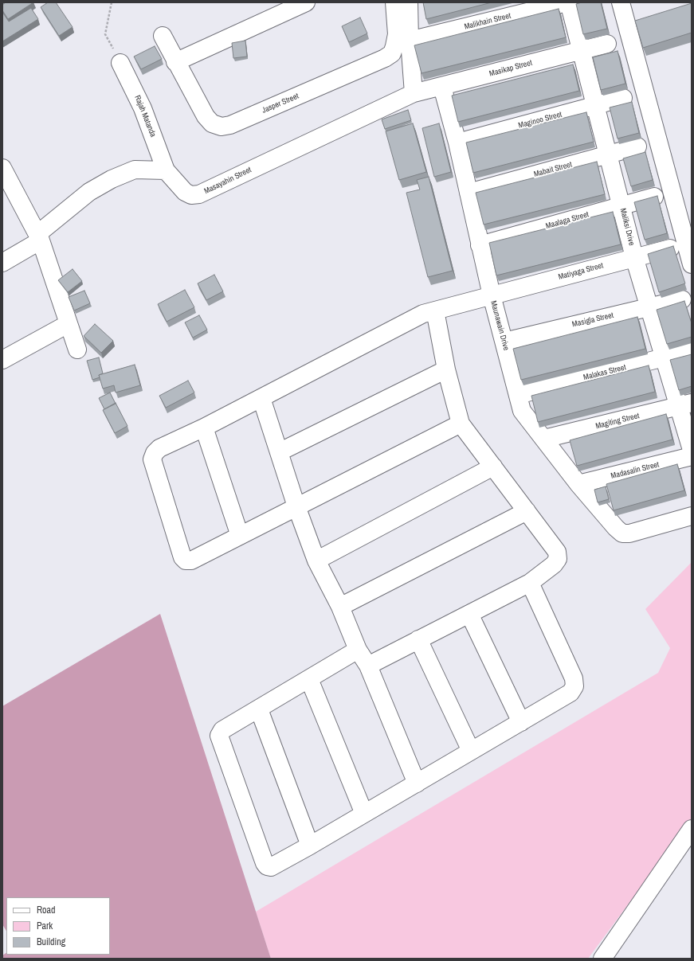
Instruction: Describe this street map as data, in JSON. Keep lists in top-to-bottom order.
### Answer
{
  "streets": {
    "street": [
      "Malikhain Street",
      "Masikap Street",
      "Jasper Street",
      "Rajah Matanda",
      "Maginoo Street",
      "Mabait Street",
      "Masayahin Street",
      "Maalaga Street",
      "Maliksi Drive",
      "Matiyaga Street",
      "Masigla Street",
      "Maunawain Drive",
      "Malakas Street",
      "Magiting Street",
      "Madasalin Street"
    ]
  },
  "crossings": [
    ["Masikap Street", "Masayahin Street"],
    ["Masikap Street", "Maliksi Drive"],
    ["Masikap Street", "Maunawain Drive"],
    ["Rajah Matanda", "Masayahin Street"],
    ["Maginoo Street", "Maliksi Drive"],
    ["Maginoo Street", "Maunawain Drive"],
    ["Mabait Street", "Maliksi Drive"],
    ["Mabait Street", "Maunawain Drive"],
    ["Maalaga Street", "Maliksi Drive"],
    ["Maalaga Street", "Maunawain Drive"],
    ["Maliksi Drive", "Matiyaga Street"],
    ["Maliksi Drive", "Masigla Street"],
    ["Maliksi Drive", "Malakas Street"],
    ["Maliksi Drive", "Magiting Street"],
    ["Matiyaga Street", "Maunawain Drive"],
    ["Masigla Street", "Maunawain Drive"],
    ["Maunawain Drive", "Malakas Street"],
    ["Maunawain Drive", "Magiting Street"],
    ["Maunawain Drive", "Madasalin Street"]
  ],
  "legend": ["Road", "Park", "Building"]
}
